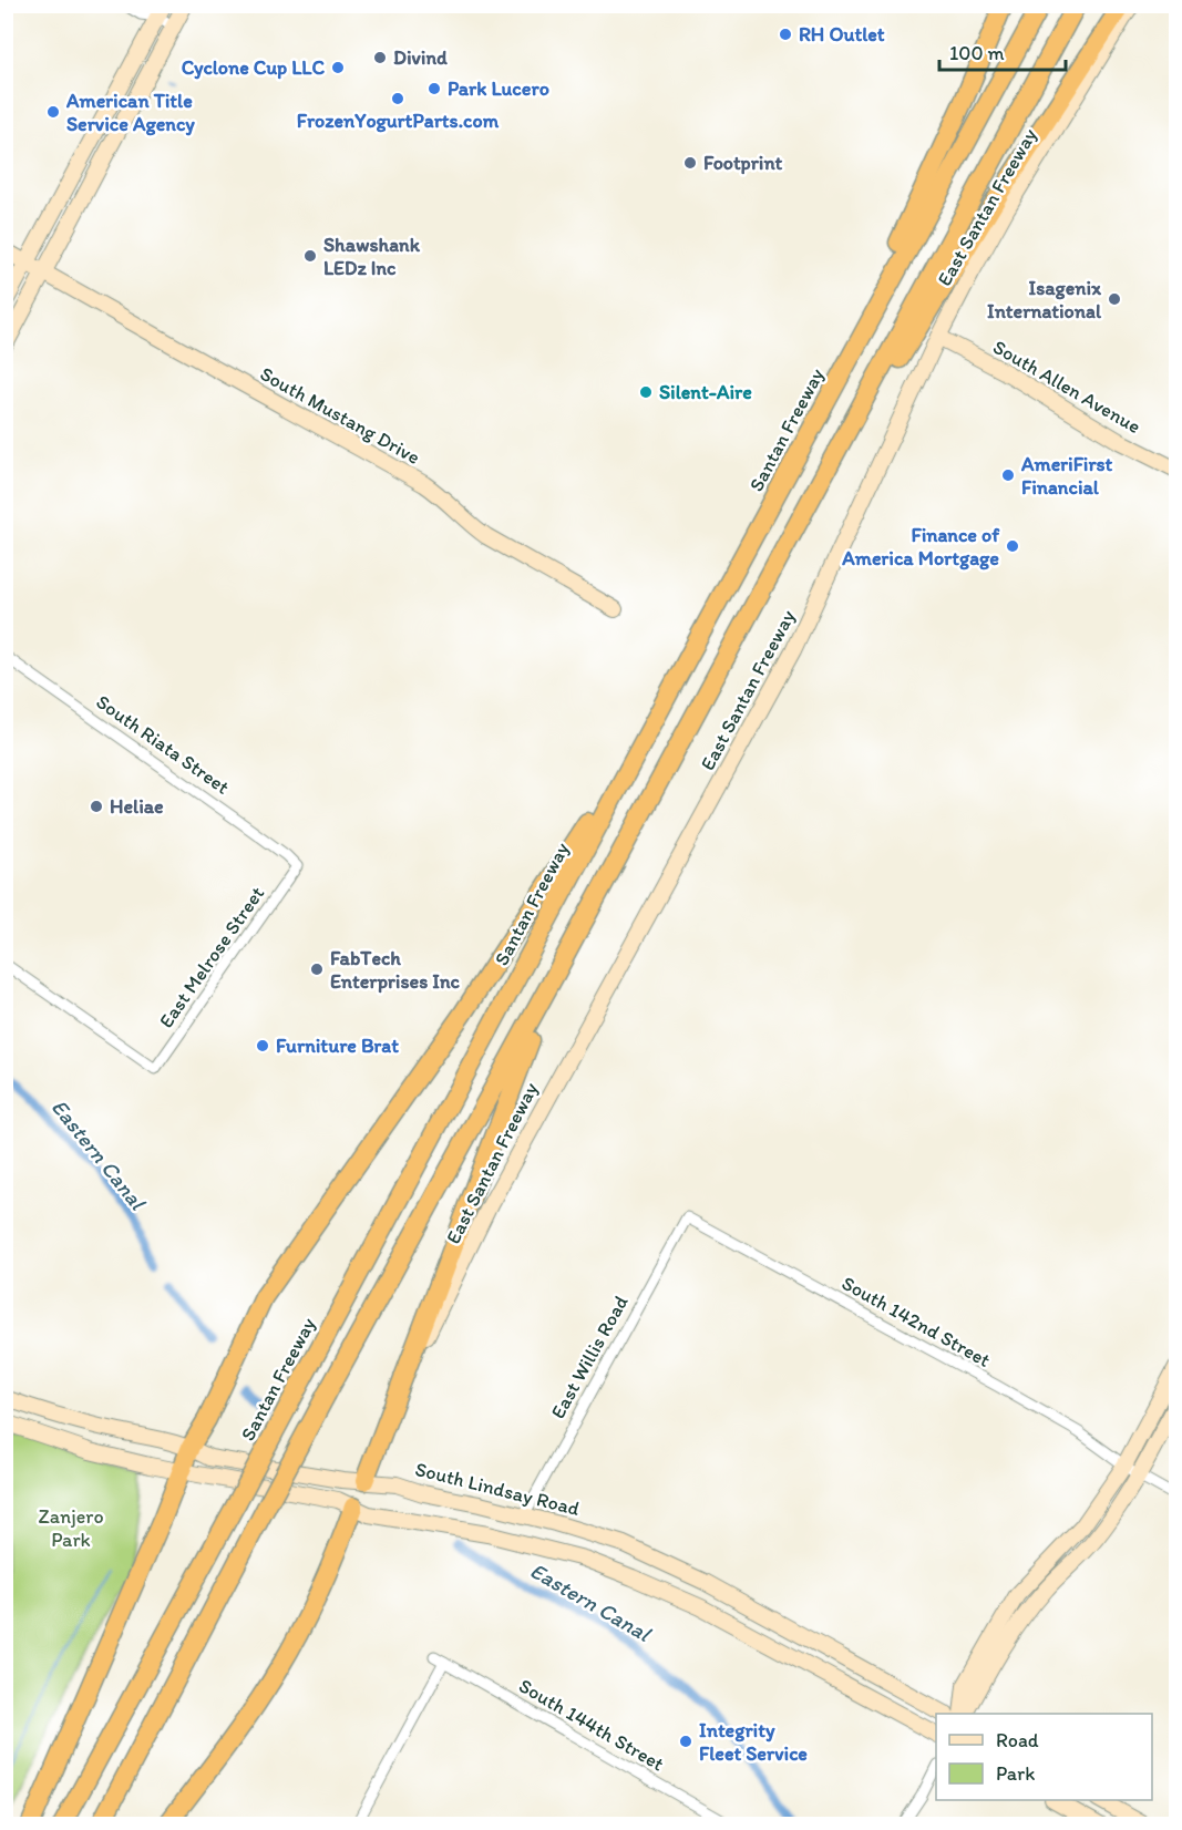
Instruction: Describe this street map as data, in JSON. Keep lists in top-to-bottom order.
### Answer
{
  "streets": {
    "highway": ["Santan Freeway"],
    "main road": [
      "East Santan Freeway",
      "South Allen Avenue",
      "South Mustang Drive",
      "South Lindsay Road"
    ],
    "street": [
      "South Riata Street",
      "East Melrose Street",
      "South 142nd Street",
      "East Willis Road",
      "South 144th Street"
    ]
  },
  "crossings": [
    ["East Santan Freeway", "South Allen Avenue"],
    ["South Riata Street", "East Melrose Street"],
    ["South 142nd Street", "East Willis Road"],
    ["East Willis Road", "South Lindsay Road"]
  ],
  "water": ["Eastern Canal"],
  "parks": ["Zanjero Park"],
  "places": [
    "RH Outlet",
    "Divind",
    "Cyclone Cup LLC",
    "Park Lucero",
    "FrozenYogurtParts.com",
    "American Title Service Agency",
    "Footprint",
    "Shawshank LEDz Inc",
    "Isagenix International",
    "Silent-Aire",
    "AmeriFirst Financial",
    "Finance of America Mortgage",
    "Heliae",
    "FabTech Enterprises Inc",
    "Furniture Brat",
    "Integrity Fleet Service"
  ],
  "legend": ["Road", "Park"],
  "scale_bar": "100 m"
}
